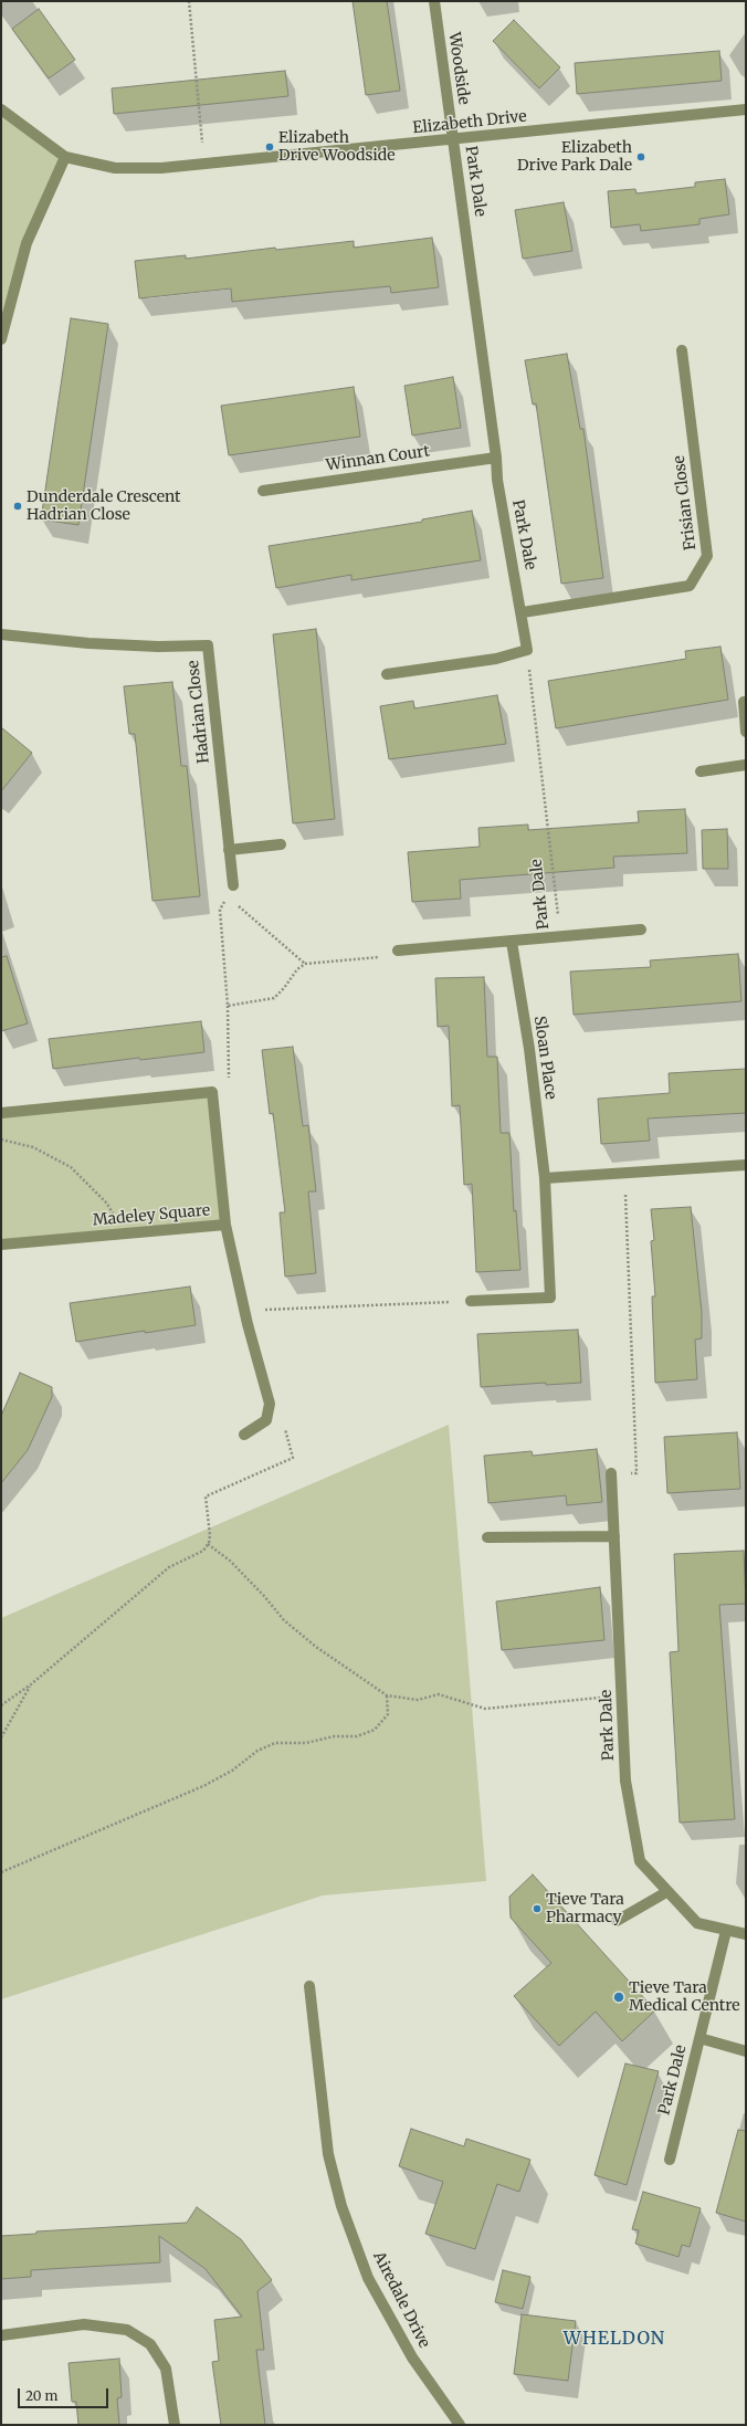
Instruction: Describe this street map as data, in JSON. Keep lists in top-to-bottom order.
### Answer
{
  "streets": {
    "street": [
      "Woodside",
      "Elizabeth Drive",
      "Park Dale",
      "Winnan Court",
      "Frisian Close",
      "Hadrian Close",
      "Sloan Place",
      "Madeley Square",
      "Airedale Drive"
    ]
  },
  "crossings": [
    ["Woodside", "Elizabeth Drive"],
    ["Woodside", "Park Dale"],
    ["Elizabeth Drive", "Park Dale"],
    ["Park Dale", "Winnan Court"],
    ["Park Dale", "Frisian Close"]
  ],
  "districts": ["WHELDON"],
  "places": [
    "Elizabeth Drive Woodside",
    "Elizabeth Drive Park Dale",
    "Dunderdale Crescent Hadrian Close",
    "Tieve Tara Pharmacy",
    "Tieve Tara Medical Centre"
  ],
  "scale_bar": "20 m"
}
